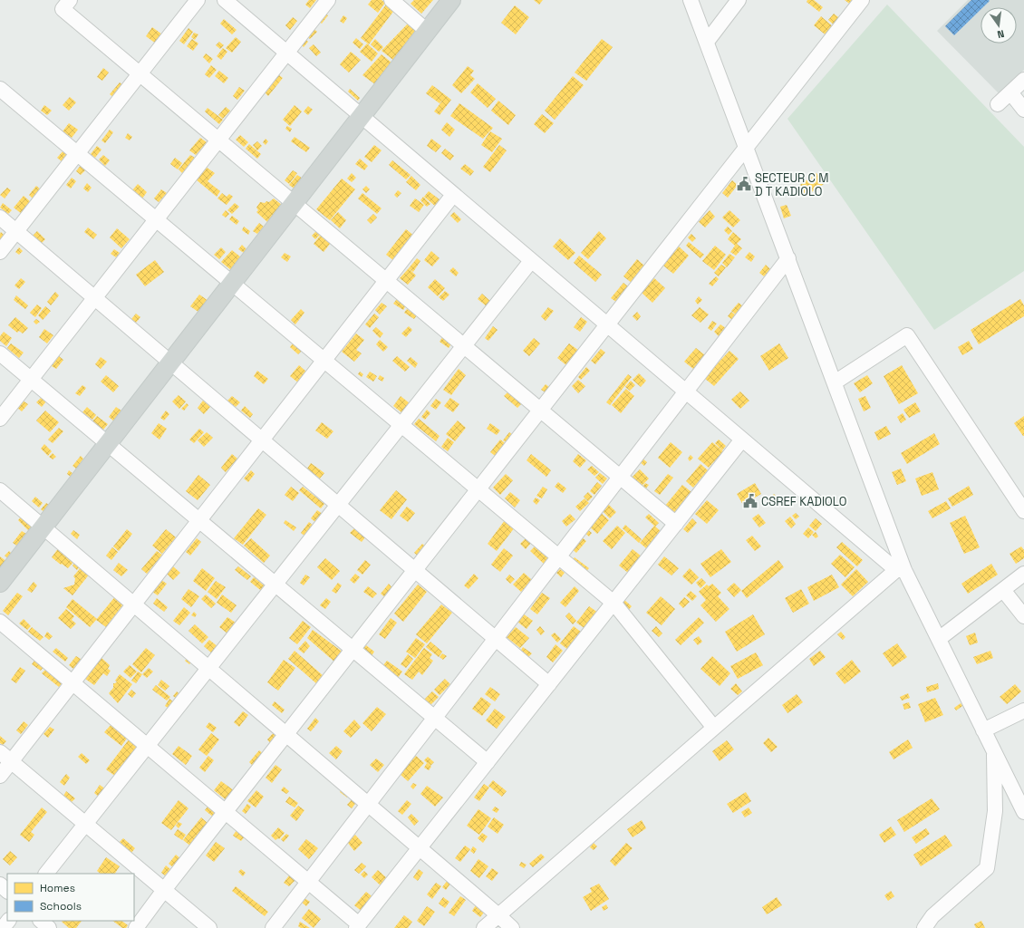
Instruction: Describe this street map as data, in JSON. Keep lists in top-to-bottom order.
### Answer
{
  "places": {
    "public building": ["SECTEUR C M D T KADIOLO", "CSREF KADIOLO"]
  },
  "legend": ["Homes", "Schools"],
  "north": "bottom"
}
